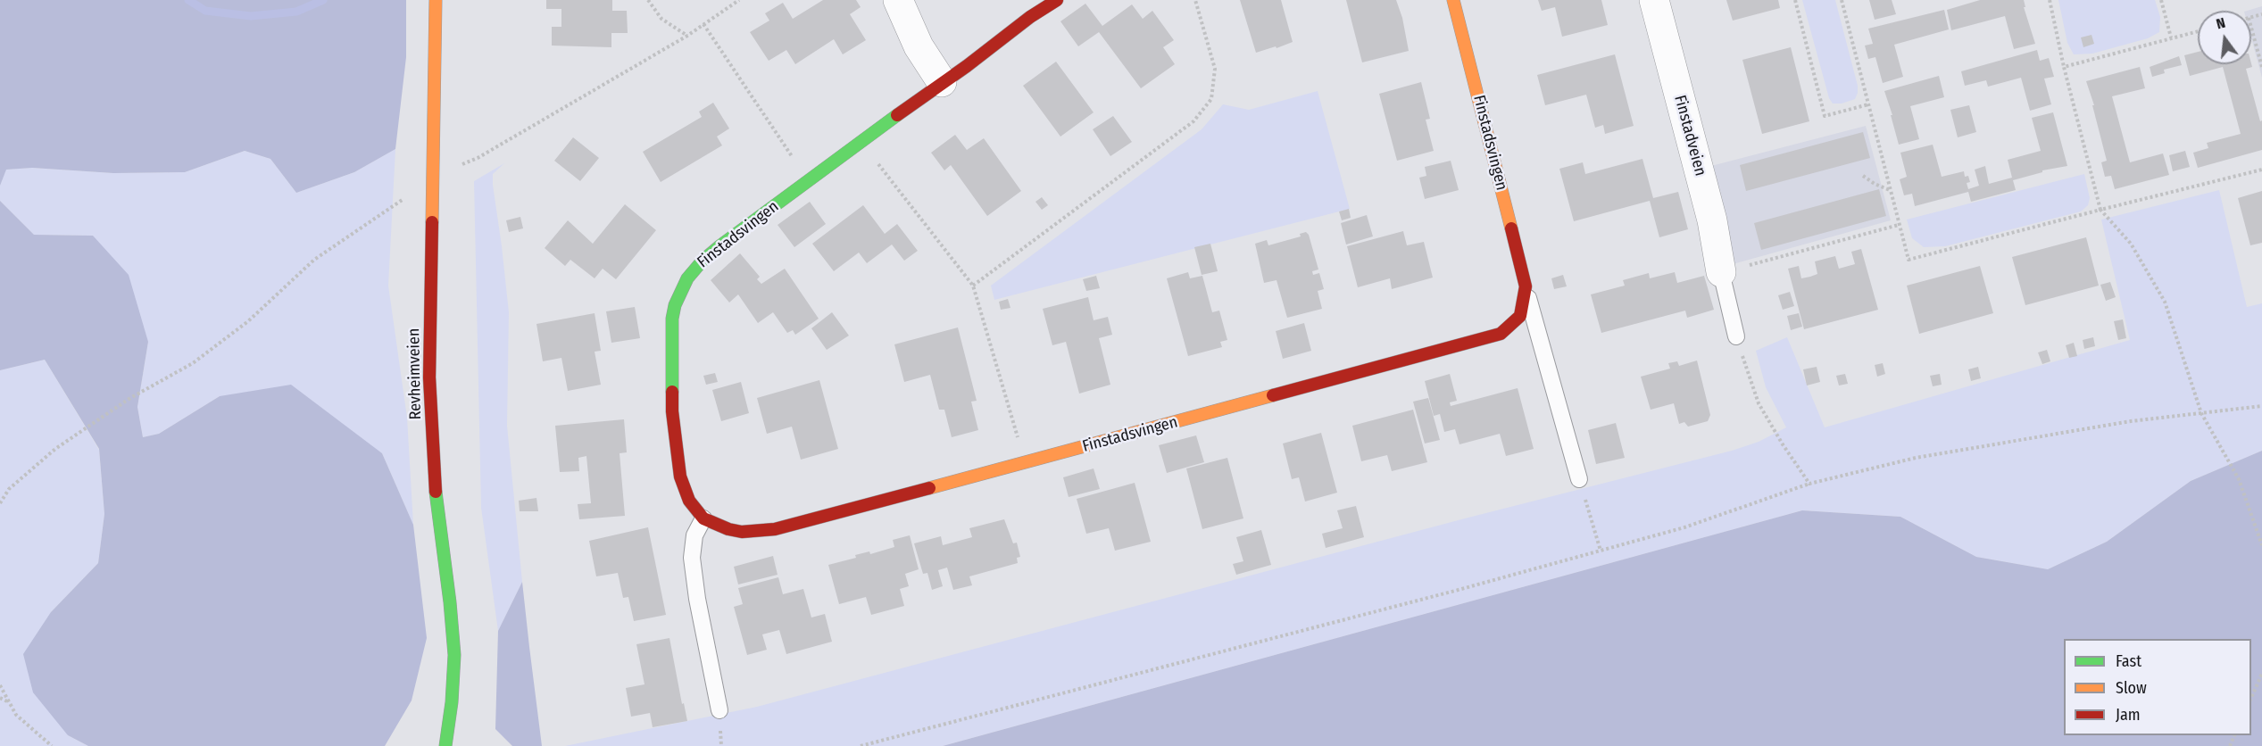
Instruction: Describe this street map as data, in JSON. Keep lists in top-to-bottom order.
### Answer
{
  "streets": {
    "street": ["Finstadveien", "Finstadsvingen", "Revheimveien"]
  },
  "legend": ["Fast", "Slow", "Jam"],
  "north": "top"
}
